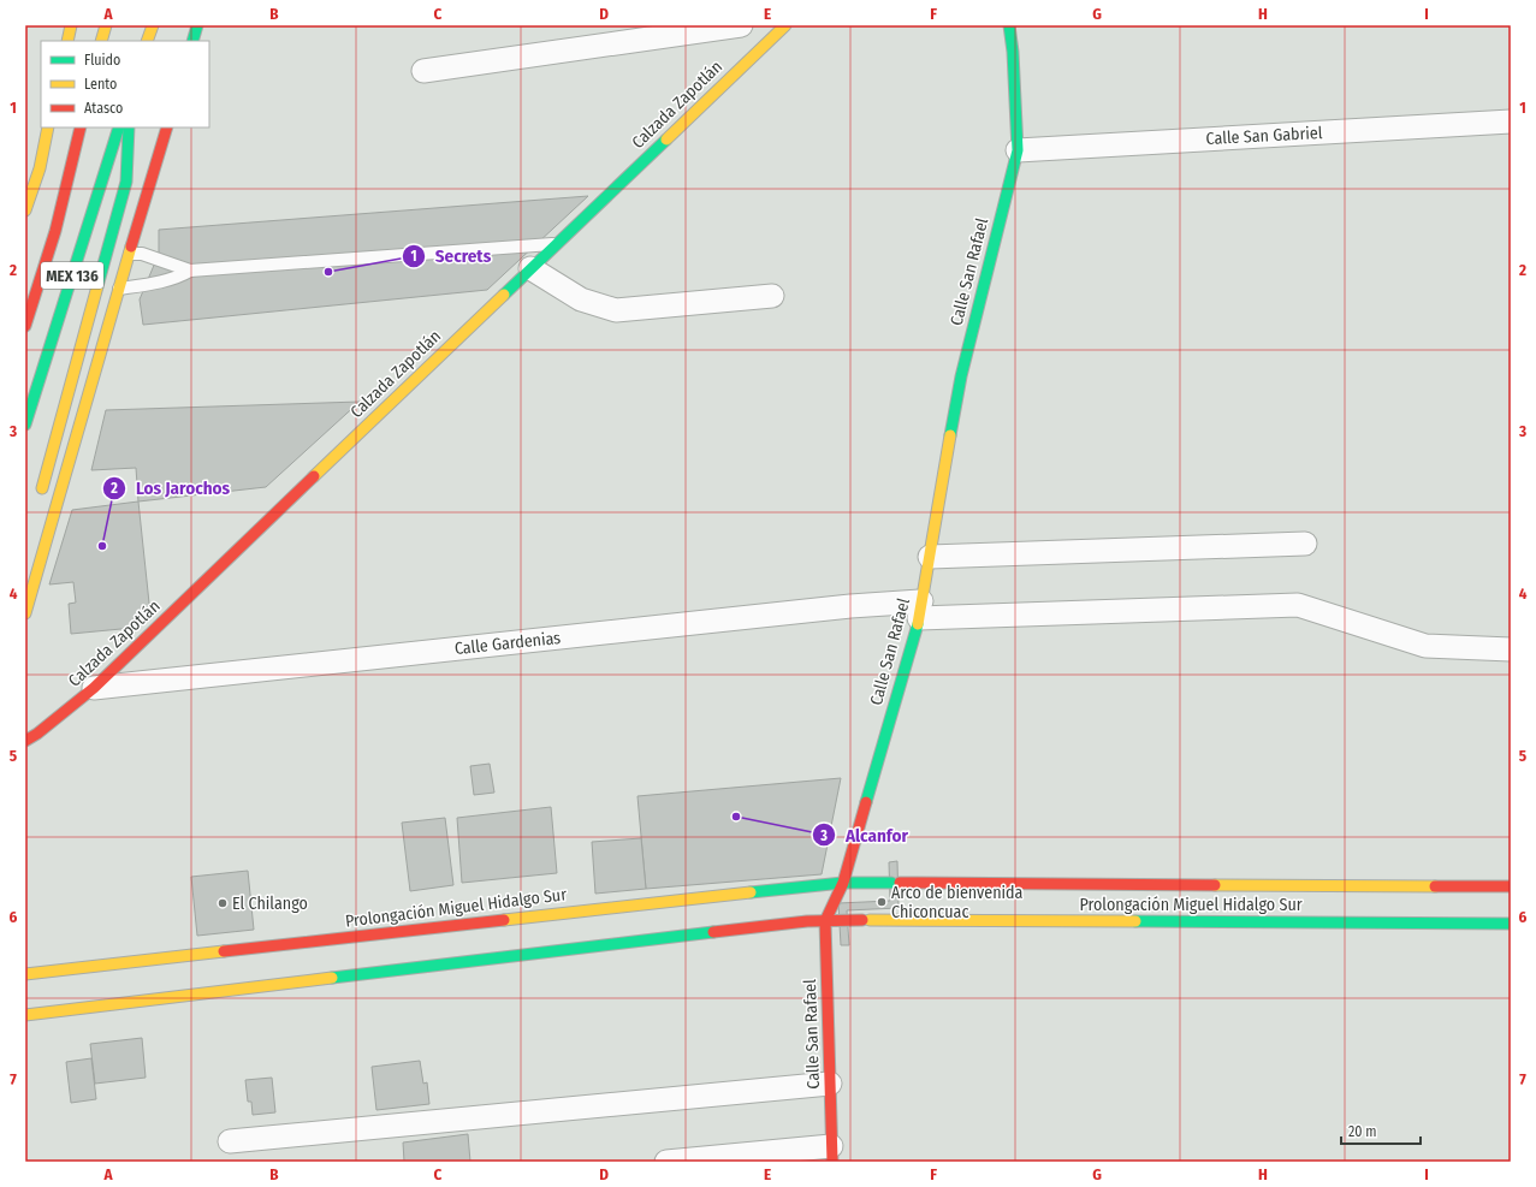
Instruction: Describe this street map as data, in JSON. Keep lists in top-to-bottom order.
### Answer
{
  "streets": {
    "main road": [
      "Calzada Zapotlán",
      "Calle San Rafael",
      "MEX 136",
      "Prolongación Miguel Hidalgo Sur"
    ],
    "street": ["Calle San Gabriel", "Calle Gardenias"]
  },
  "crossings": [
    ["Calzada Zapotlán", "Calle Gardenias"],
    ["Calle San Gabriel", "Calle San Rafael"],
    ["Calle San Rafael", "Calle Gardenias"],
    ["Calle San Rafael", "Prolongación Miguel Hidalgo Sur"]
  ],
  "places": [
    "Secrets",
    "Los Jarochos",
    "Alcanfor",
    "Arco de bienvenida Chiconcuac",
    "El Chilango"
  ],
  "legend": ["Fluido", "Lento", "Atasco"],
  "scale_bar": "20 m",
  "grid": {
    "columns": [
      "A",
      "B",
      "C",
      "D",
      "E",
      "F",
      "G",
      "H",
      "I"
    ],
    "rows": [
      "1",
      "2",
      "3",
      "4",
      "5",
      "6",
      "7"
    ]
  }
}
